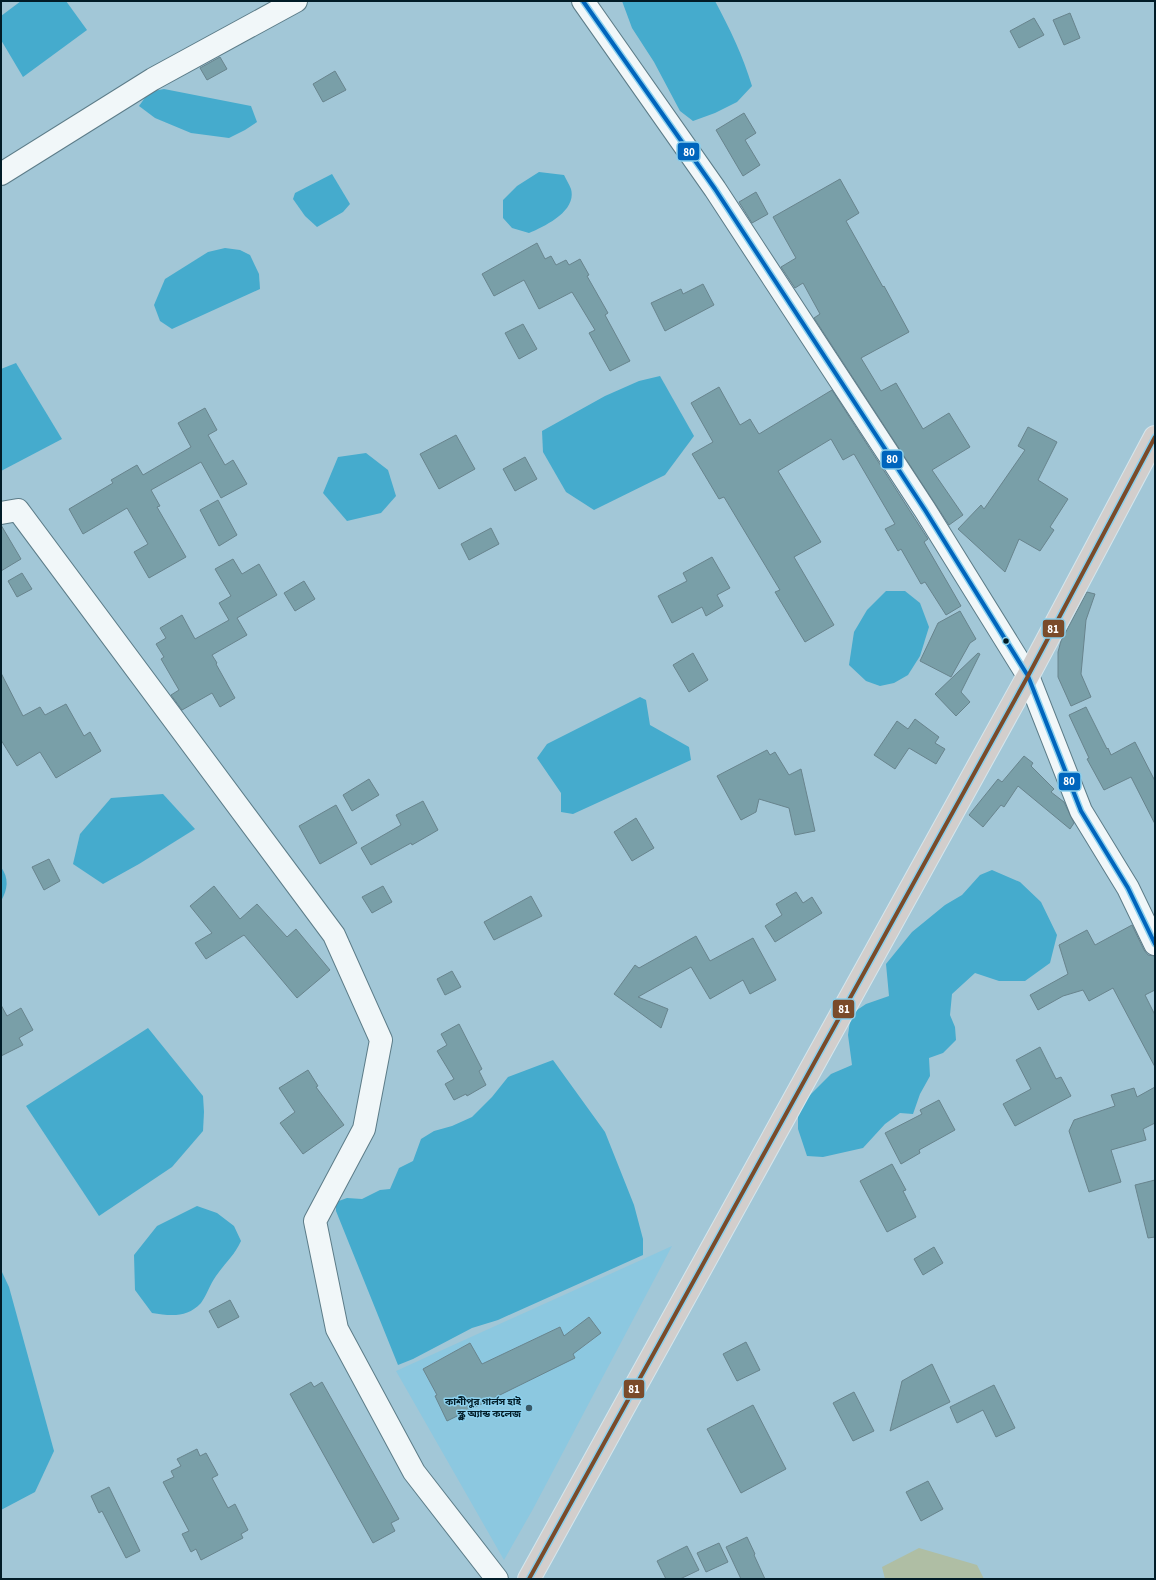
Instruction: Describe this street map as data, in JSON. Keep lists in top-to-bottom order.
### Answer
{
  "places": ["কাশীপুর গার্লস হাই স্কুল অ্যান্ড কলেজ"],
  "lines": ["transit line 80", "transit line 81"]
}
